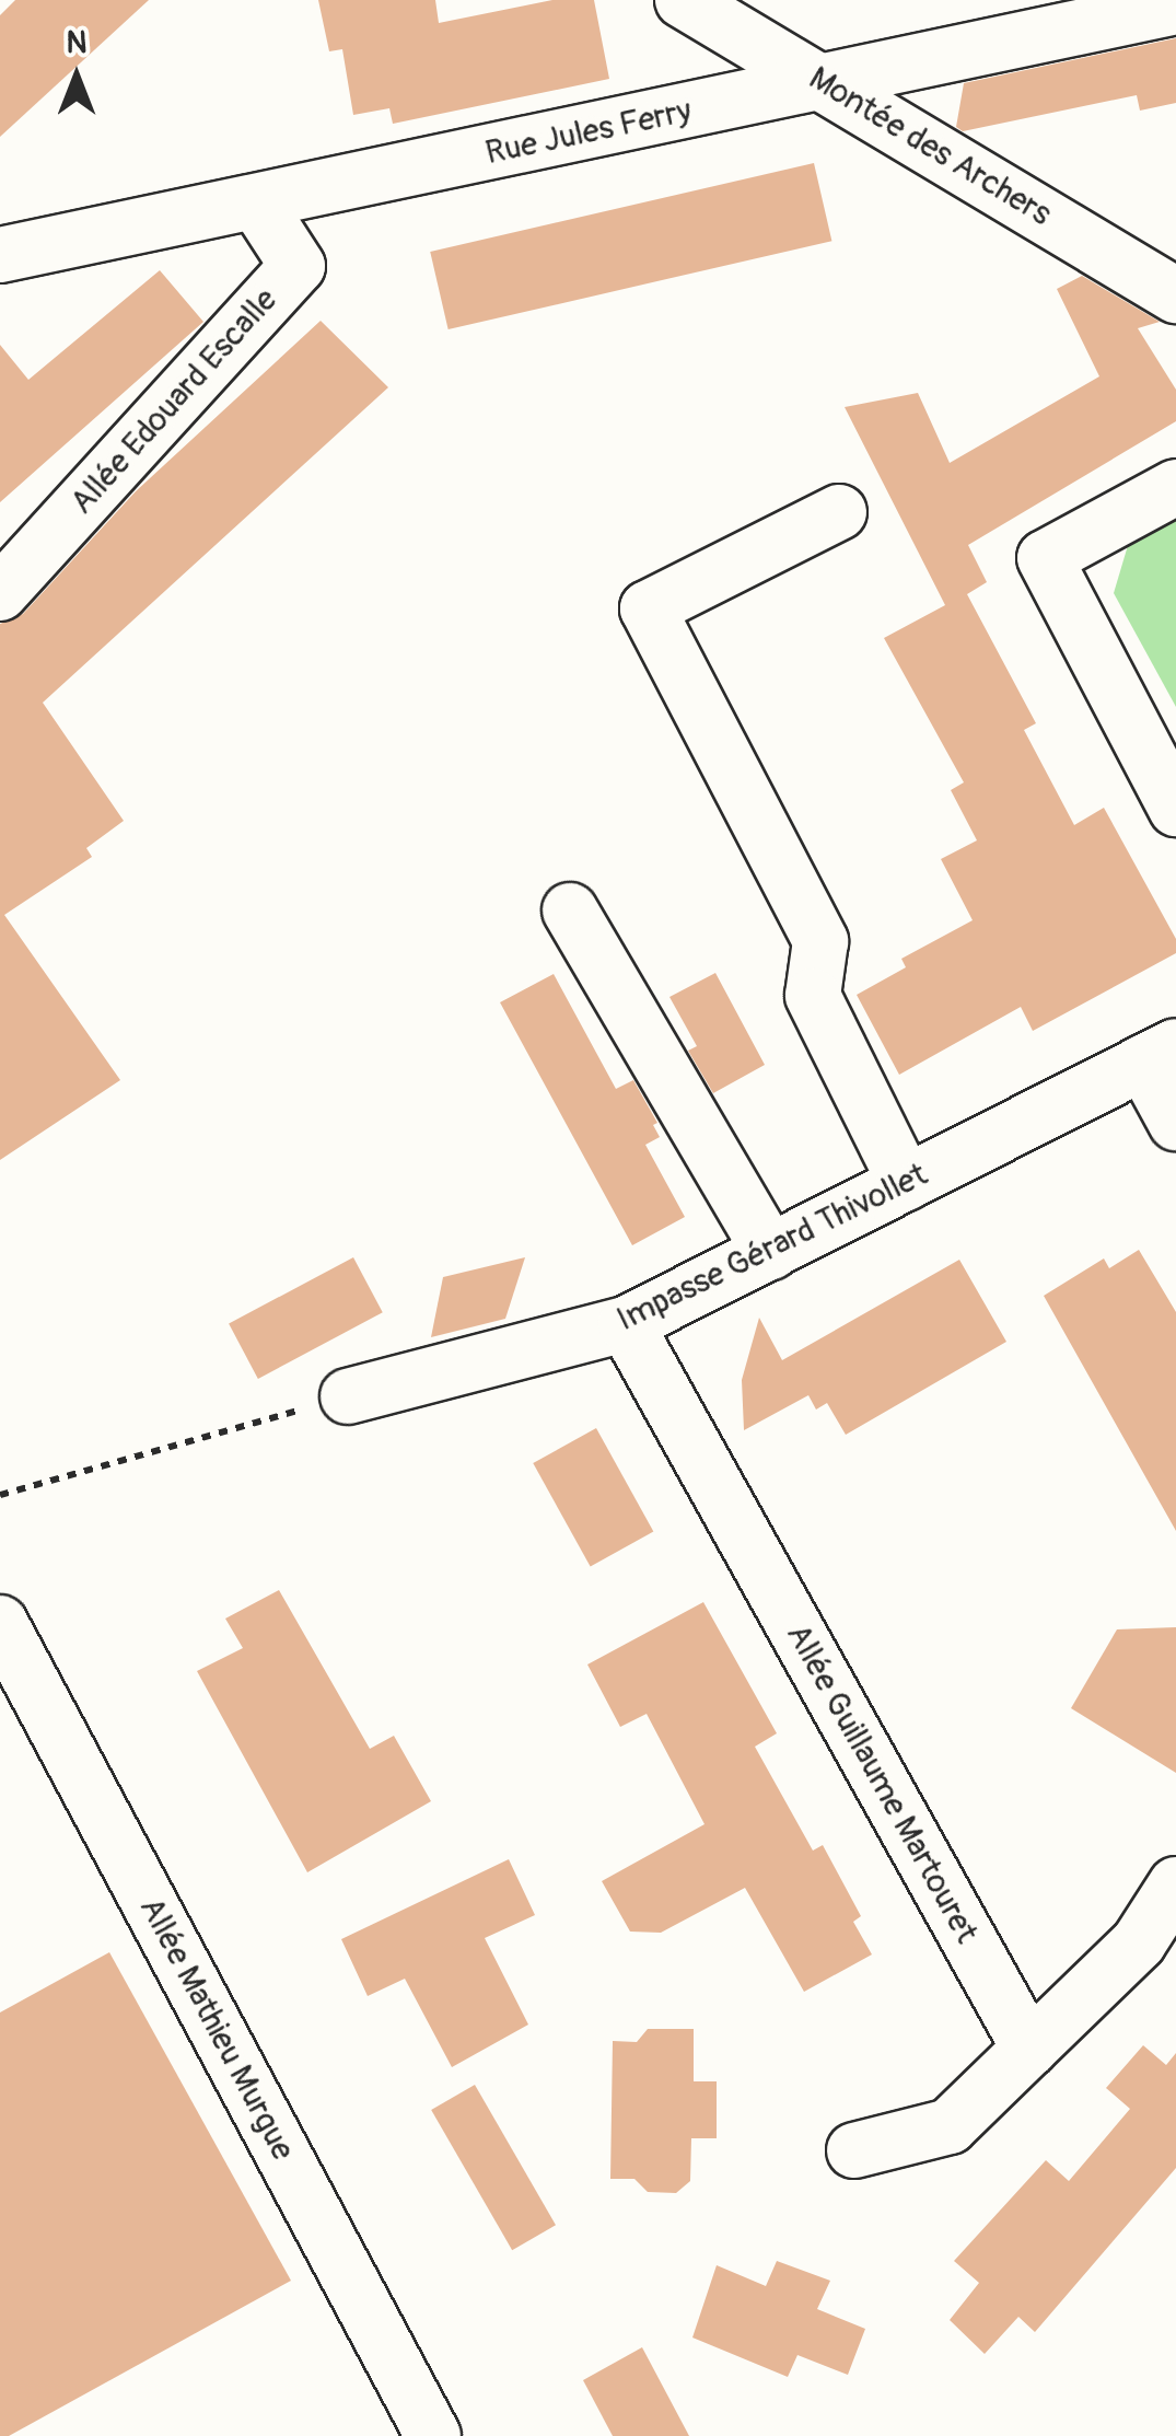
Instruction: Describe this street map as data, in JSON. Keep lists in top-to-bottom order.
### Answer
{
  "streets": {
    "street": [
      "Rue Jules Ferry",
      "Montée des Archers",
      "Allée Edouard Escalle",
      "Impasse Gérard Thivollet",
      "Allée Guillaume Martouret",
      "Allée Mathieu Murgue"
    ]
  },
  "crossings": [
    ["Rue Jules Ferry", "Montée des Archers"],
    ["Rue Jules Ferry", "Allée Edouard Escalle"],
    ["Impasse Gérard Thivollet", "Allée Guillaume Martouret"]
  ],
  "north": "top"
}
